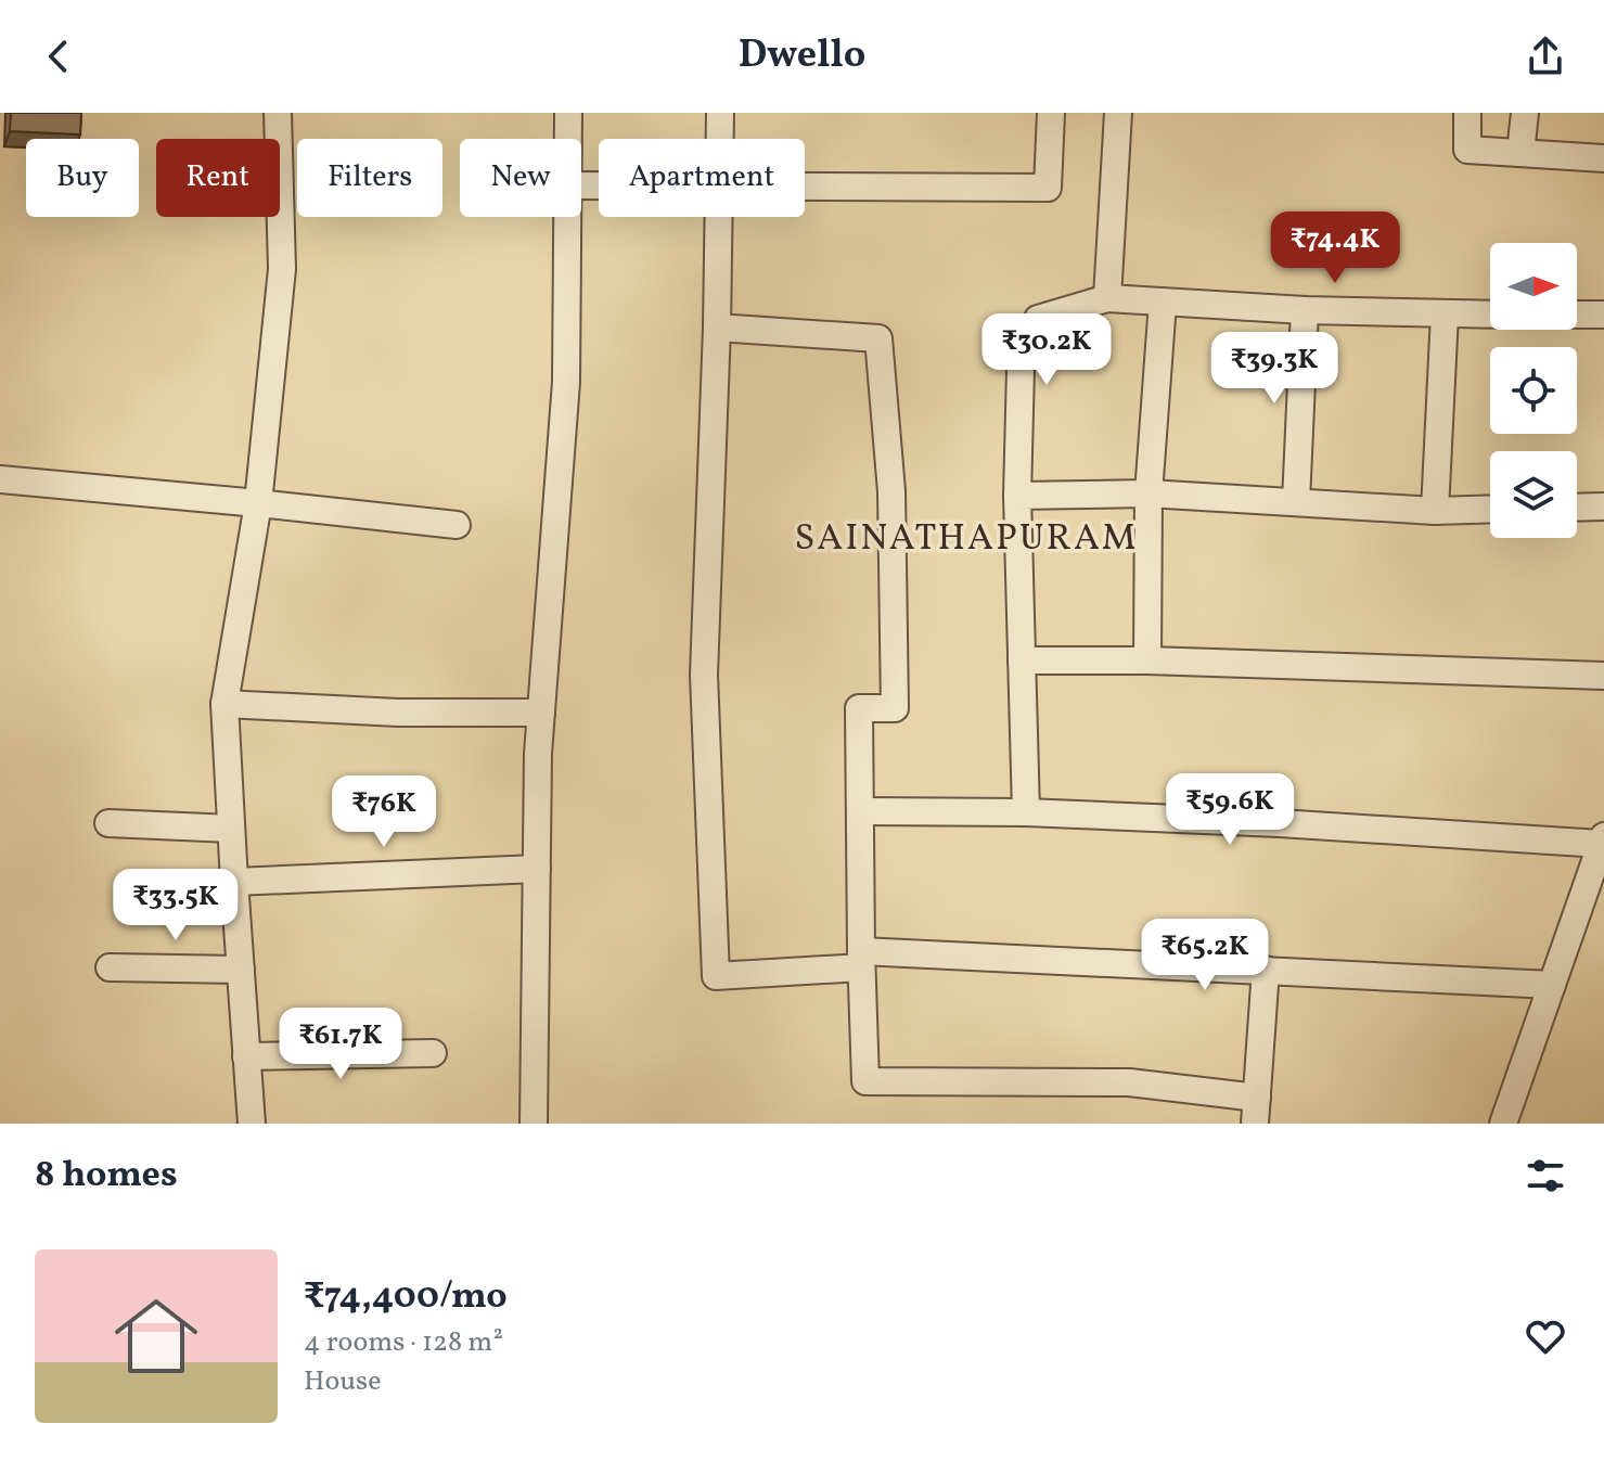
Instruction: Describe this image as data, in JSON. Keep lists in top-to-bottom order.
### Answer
{
  "districts": ["SAINATHAPURAM"],
  "north": "right",
  "page": {
    "header": "Dwello",
    "chip": [
      "Buy",
      "Rent",
      "Filters",
      "New",
      "Apartment"
    ],
    "price": [
      "₹74.4K",
      "₹30.2K",
      "₹39.3K",
      "₹59.6K",
      "₹76K",
      "₹33.5K",
      "₹65.2K",
      "₹61.7K"
    ],
    "heading": "8 homes",
    "list": [
      {
        "name": "₹74,400/mo",
        "note": "4 rooms · 128 m² · House"
      }
    ]
  }
}
